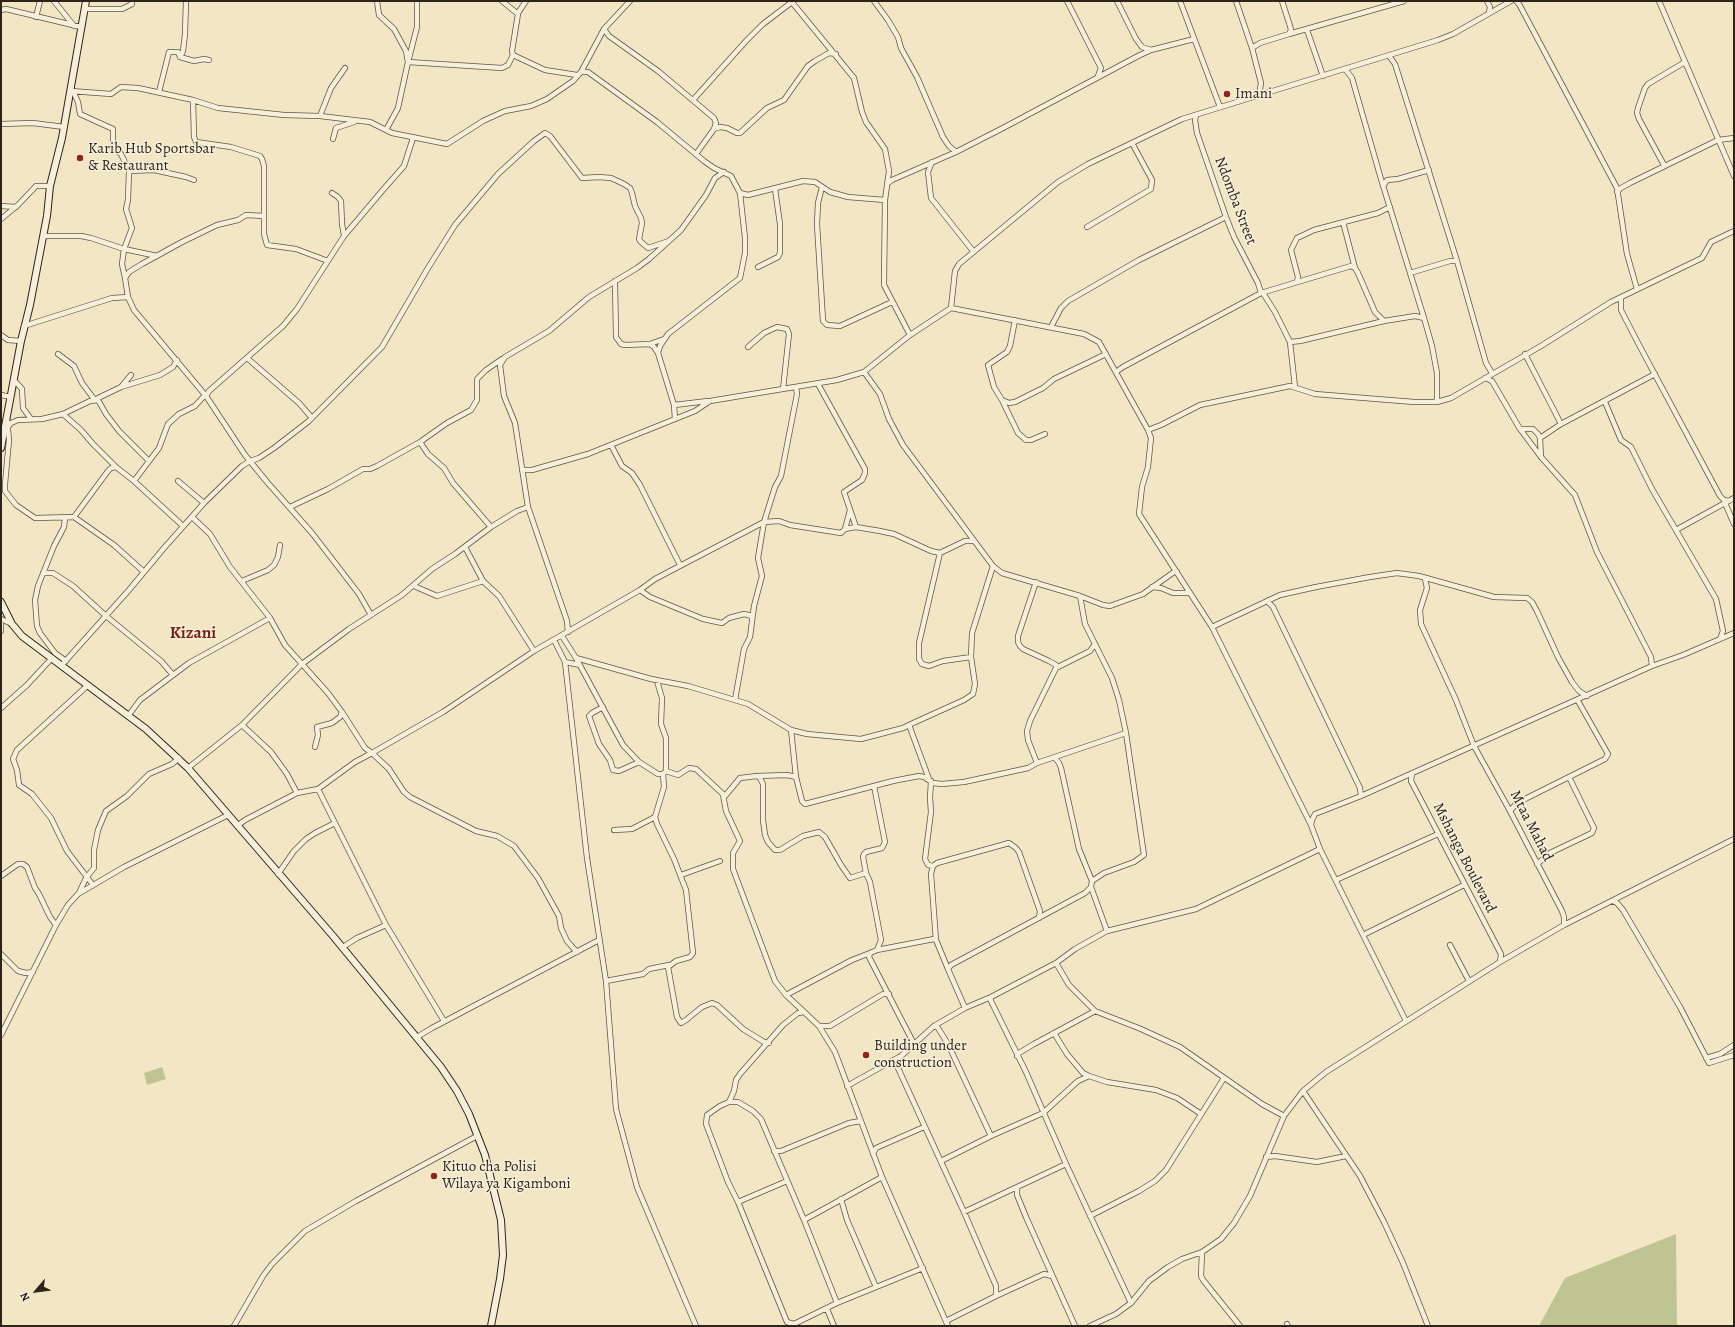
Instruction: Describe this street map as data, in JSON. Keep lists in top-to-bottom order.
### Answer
{
  "streets": {
    "street": ["Ndomba Street", "Mtaa Mahad", "Mshanga Boulevard"]
  },
  "districts": ["Kizani"],
  "places": [
    "Imani",
    "Karib Hub Sportsbar & Restaurant",
    "Building under construction",
    "Kituo cha Polisi Wilaya ya Kigamboni"
  ],
  "north": "bottom left"
}
